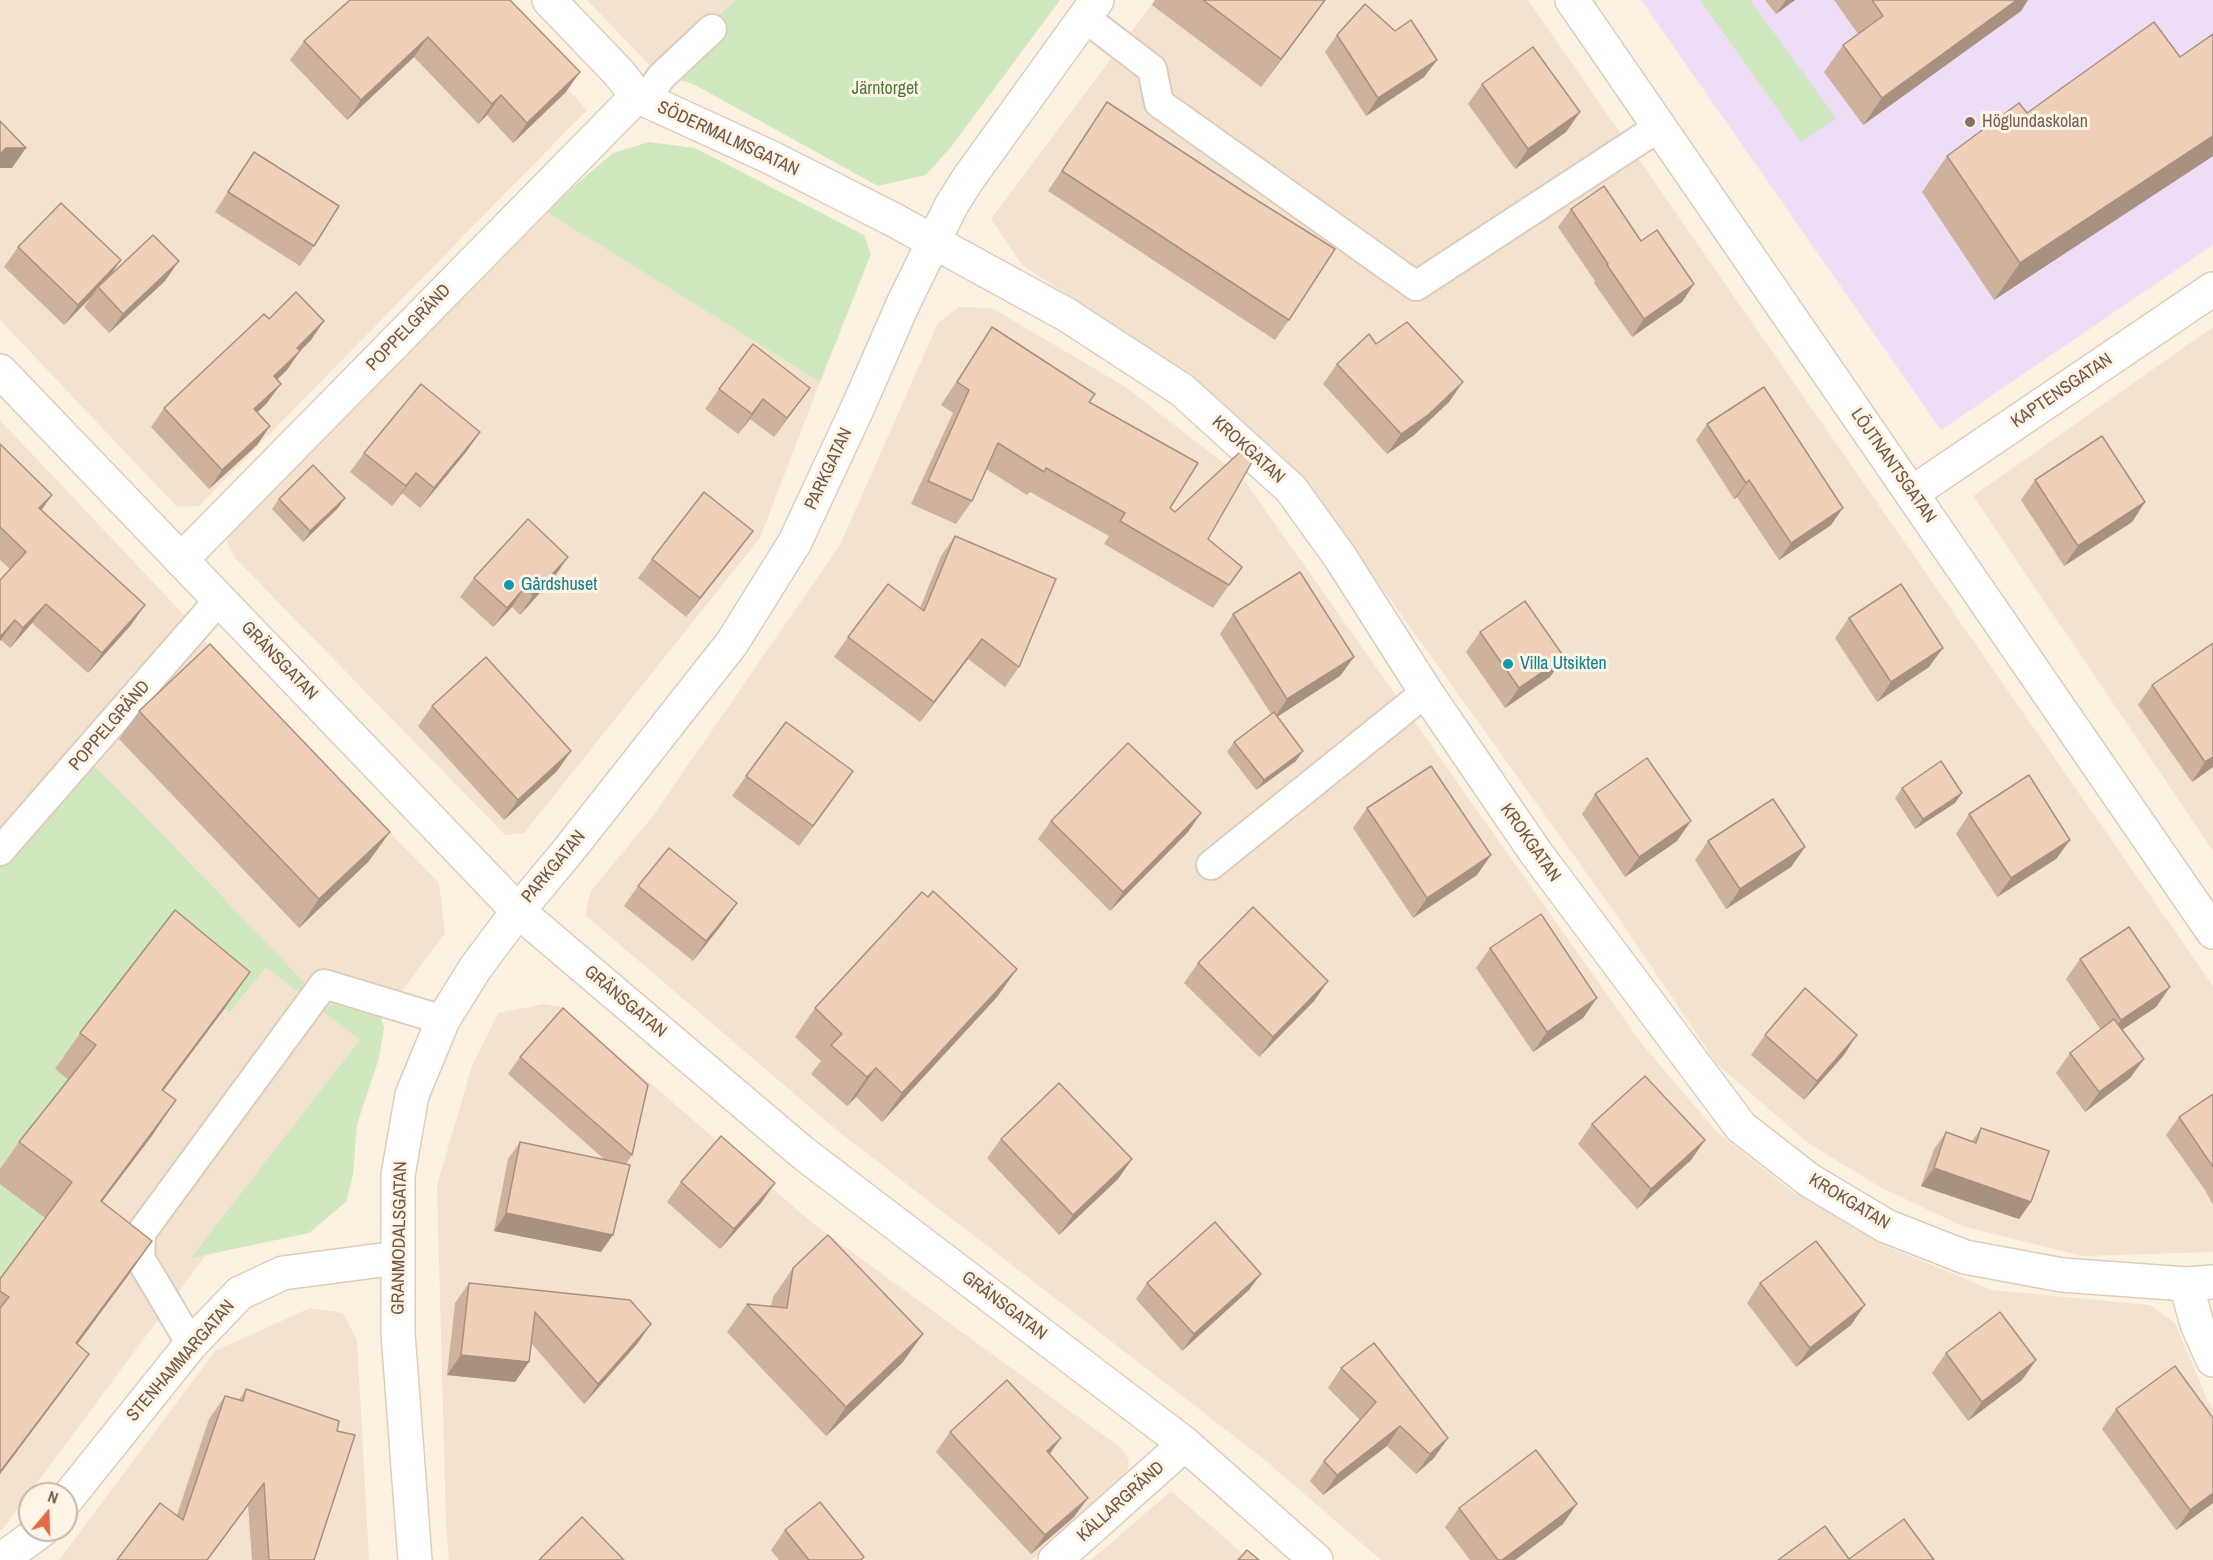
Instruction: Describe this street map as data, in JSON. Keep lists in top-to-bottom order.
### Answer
{
  "streets": {
    "street": [
      "SÖDERMALMSGATAN",
      "POPPELGRÄND",
      "KAPTENSGATAN",
      "KROKGATAN",
      "LÖJTNANTSGATAN",
      "PARKGATAN",
      "GRÄNSGATAN",
      "GRANMODALSGATAN",
      "STENHAMMARGATAN",
      "KÄLLARGRÄND"
    ]
  },
  "crossings": [
    ["SÖDERMALMSGATAN", "POPPELGRÄND"],
    ["SÖDERMALMSGATAN", "KROKGATAN"],
    ["SÖDERMALMSGATAN", "PARKGATAN"],
    ["POPPELGRÄND", "GRÄNSGATAN"],
    ["KAPTENSGATAN", "LÖJTNANTSGATAN"],
    ["KROKGATAN", "PARKGATAN"],
    ["PARKGATAN", "GRÄNSGATAN"],
    ["PARKGATAN", "GRANMODALSGATAN"],
    ["GRÄNSGATAN", "GRANMODALSGATAN"],
    ["GRÄNSGATAN", "KÄLLARGRÄND"],
    ["GRANMODALSGATAN", "STENHAMMARGATAN"]
  ],
  "parks": ["Järntorget"],
  "places": ["Höglundaskolan", "Gårdshuset", "Villa Utsikten"],
  "north": "top"
}
